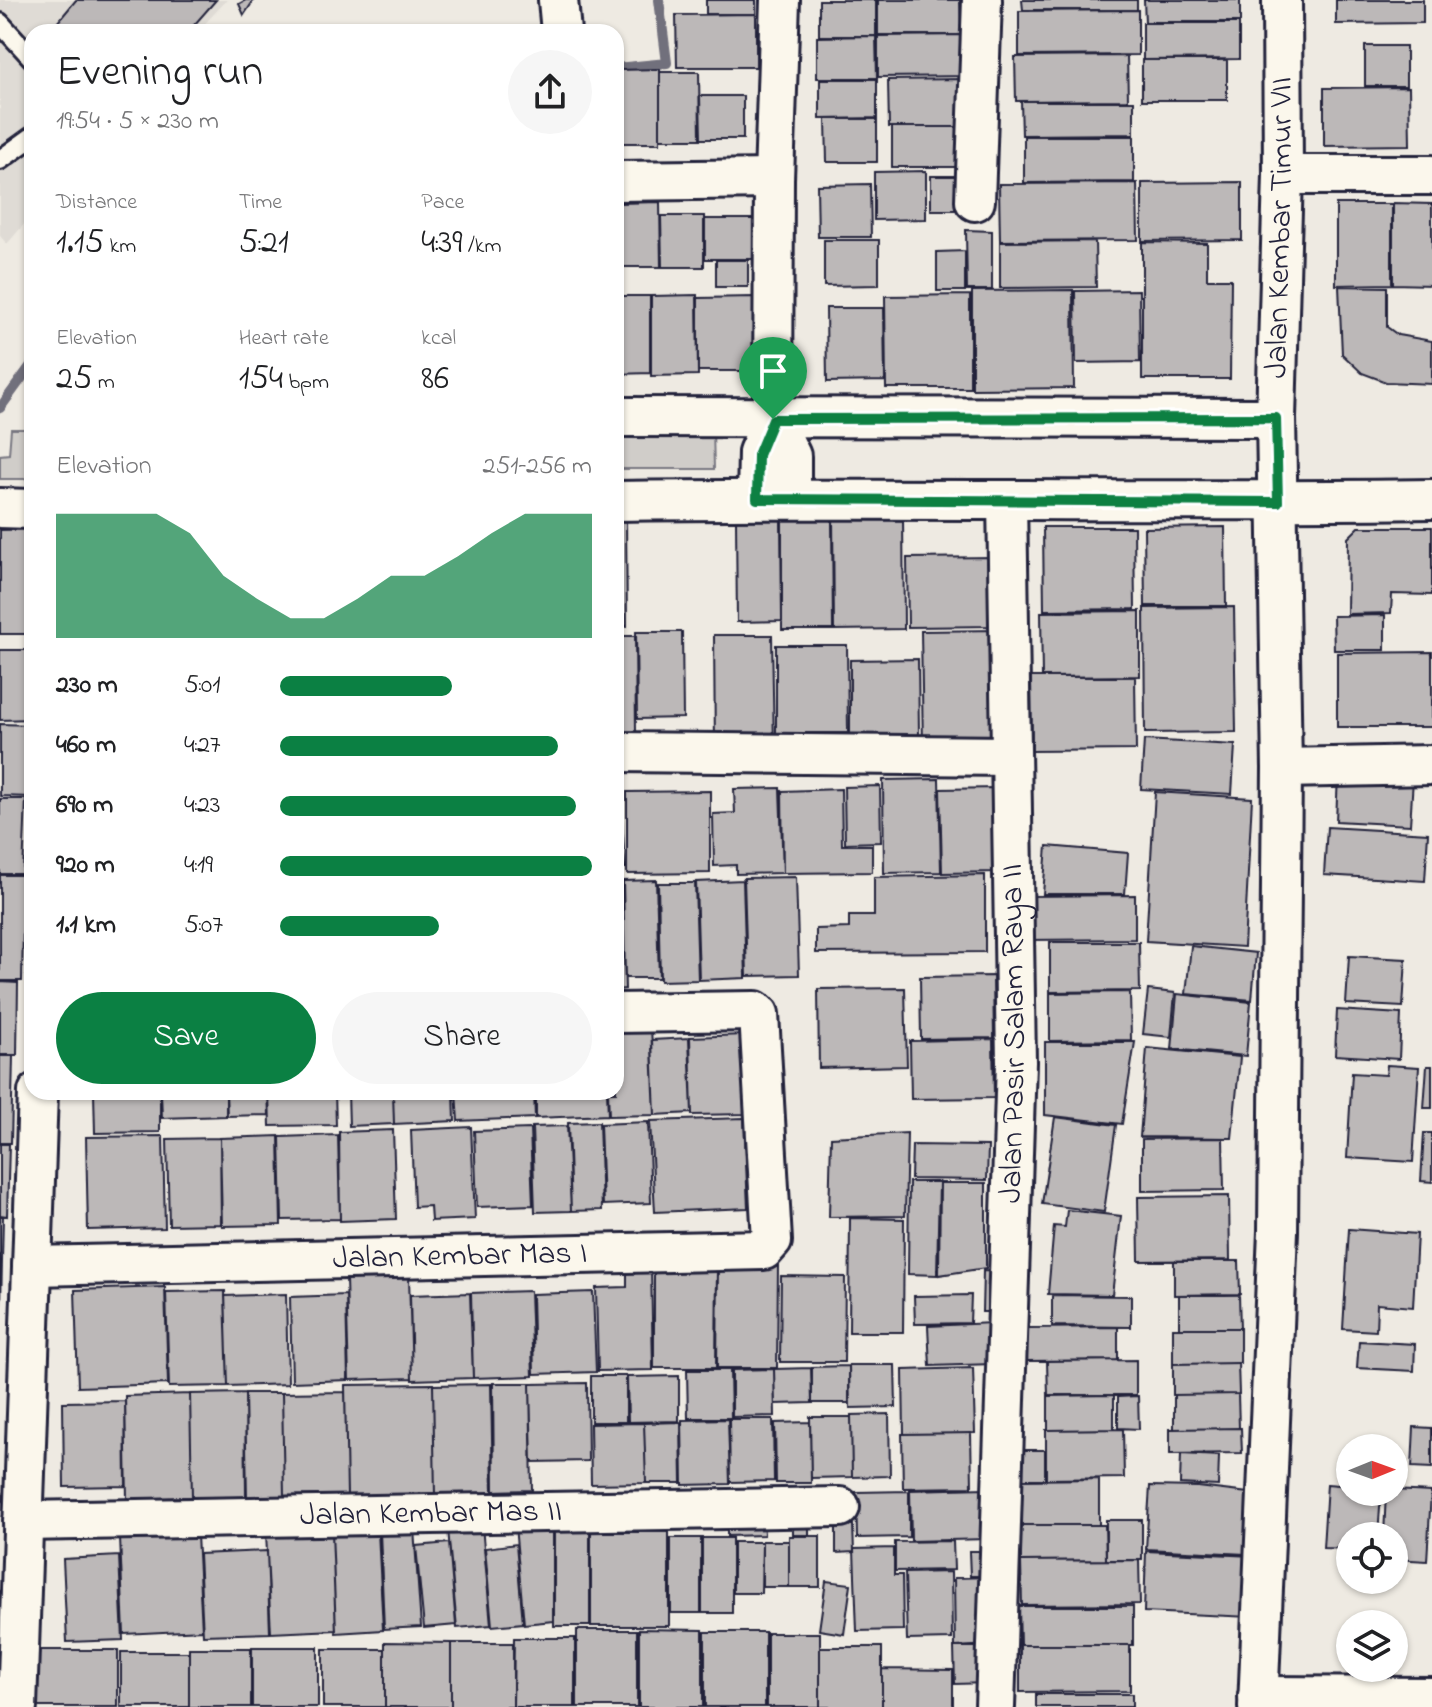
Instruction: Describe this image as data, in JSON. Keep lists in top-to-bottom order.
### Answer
{
  "streets": {
    "street": [
      "Jalan Kembar Timur VII",
      "Jalan Pasir Salam Raya II",
      "Jalan Kembar Mas I",
      "Jalan Kembar Mas II"
    ]
  },
  "north": "right",
  "page": {
    "heading": ["Evening run", "19:54 · 5 × 230 m"],
    "stats": [
      ["Distance", "1.15 km"],
      ["Time", "5:21"],
      ["Pace", "4:39 /km"],
      ["Elevation", "25 m"],
      ["Heart rate", "154 bpm"],
      ["kcal", "86"]
    ],
    "chart": ["Elevation", "251–256 m"],
    "list": [
      {
        "name": "230 m",
        "note": "5:01"
      },
      {
        "name": "460 m",
        "note": "4:27"
      },
      {
        "name": "690 m",
        "note": "4:23"
      },
      {
        "name": "920 m",
        "note": "4:19"
      },
      {
        "name": "1.1 km",
        "note": "5:07"
      }
    ],
    "buttons": ["Save", "Share"]
  }
}
